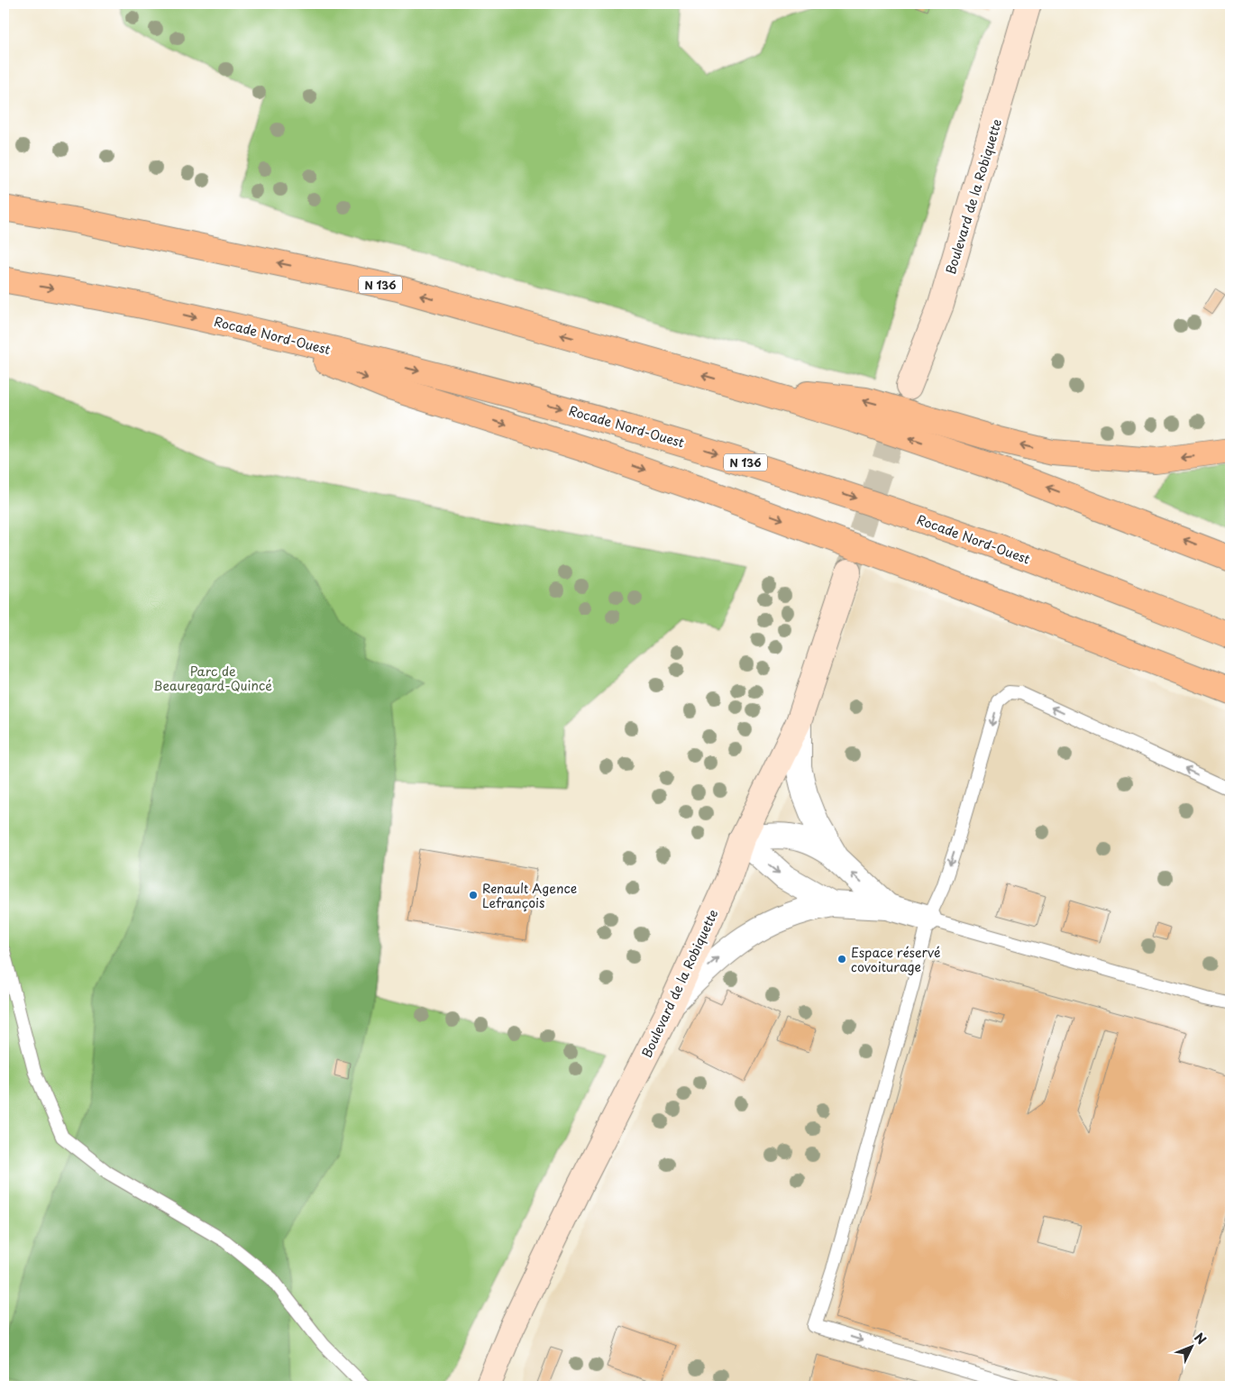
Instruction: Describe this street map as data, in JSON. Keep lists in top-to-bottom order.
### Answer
{
  "streets": {
    "highway": ["N 136", "Rocade Nord-Ouest"],
    "main road": ["Boulevard de la Robiquette"]
  },
  "parks": ["Parc de Beauregard-Quincé"],
  "places": ["Renault Agence Lefrançois", "Espace réservé covoiturage"],
  "north": "top right"
}
